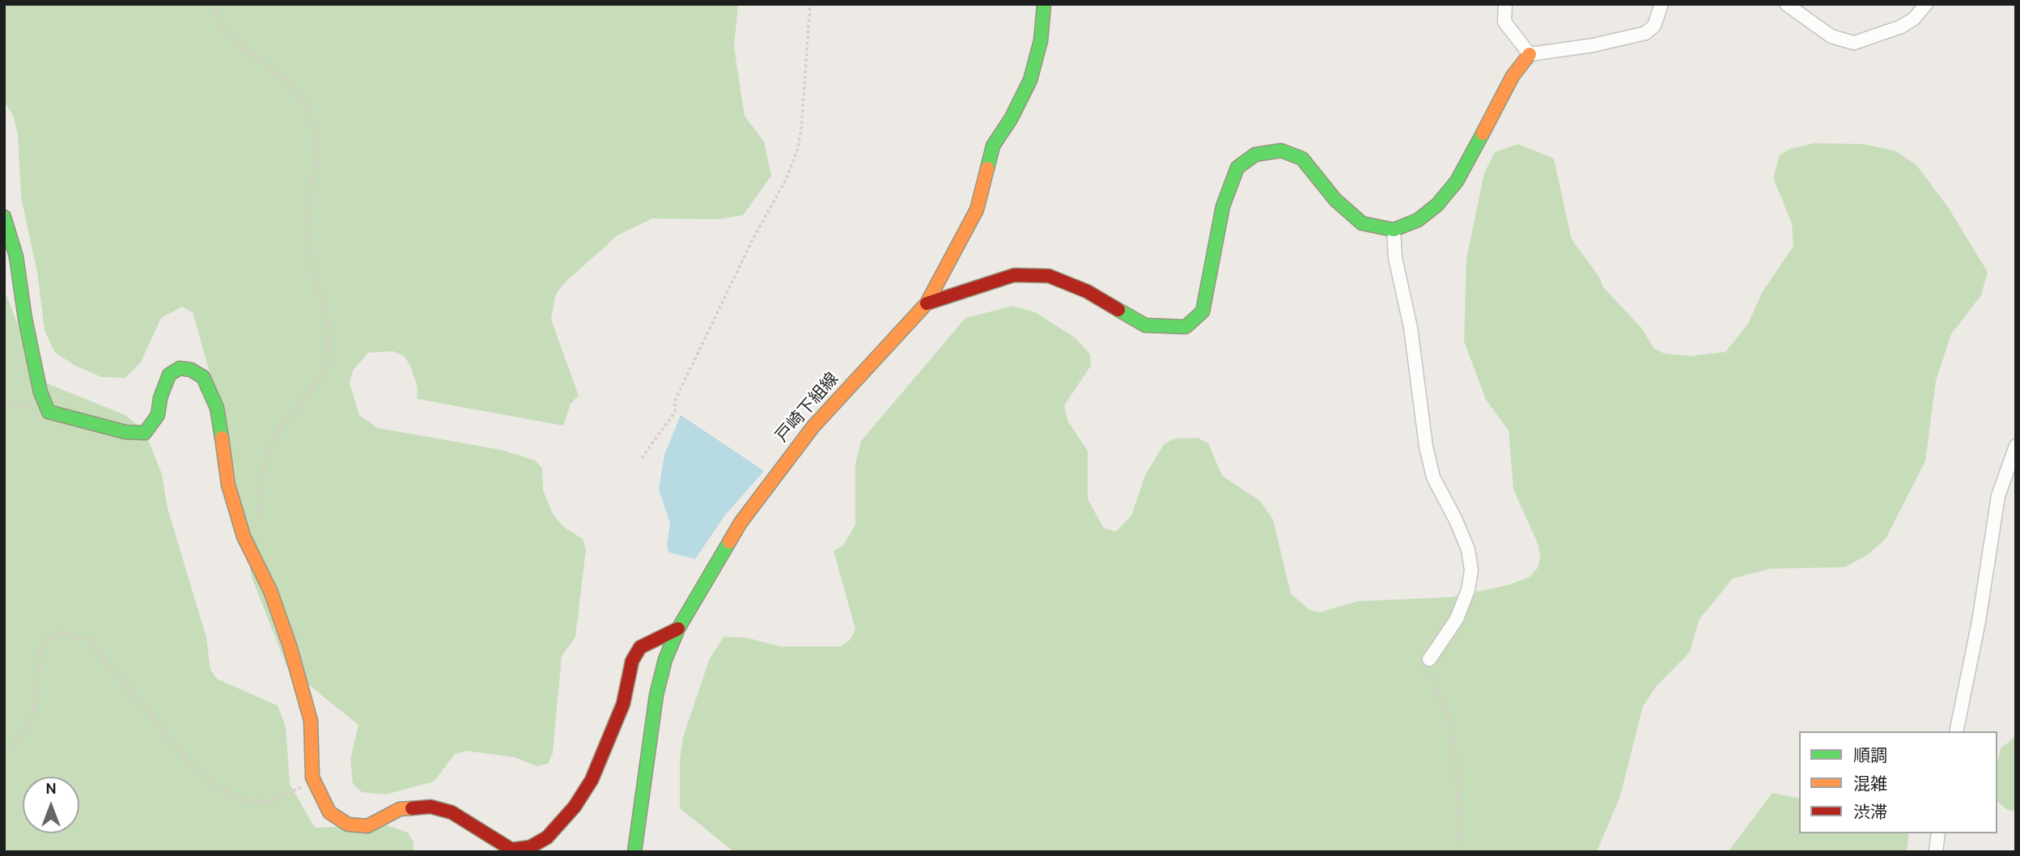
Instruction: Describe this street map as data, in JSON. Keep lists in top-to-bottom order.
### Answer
{
  "streets": {
    "street": ["戸崎下組線"]
  },
  "legend": ["順調", "混雑", "渋滞"],
  "north": "top"
}
